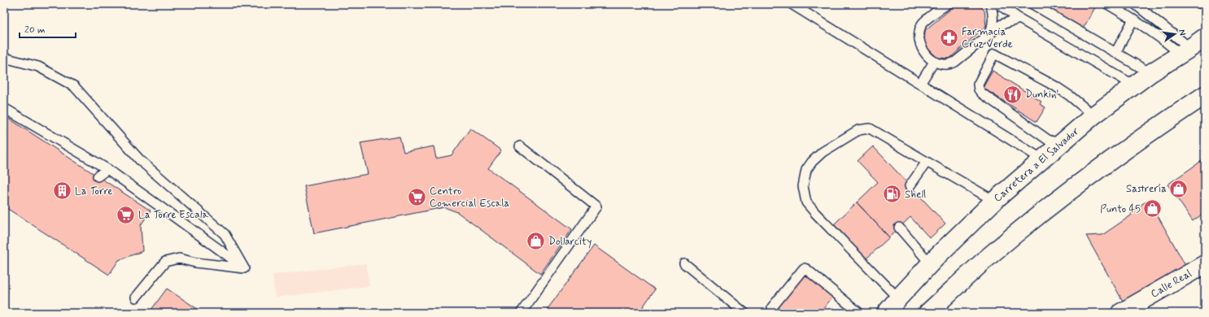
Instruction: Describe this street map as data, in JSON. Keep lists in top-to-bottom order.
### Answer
{
  "streets": {
    "main road": ["Carretera a El Salvador", "Calle Real"]
  },
  "places": {
    "pharmacy": ["Farmacia Cruz Verde"],
    "restaurant": ["Dunkin'"],
    "shop": ["Sastrería", "Punto 45", "Dollarcity"],
    "building": ["La Torre"],
    "fuel station": ["Shell"],
    "supermarket": ["Centro Comercial Escala", "La Torre Escala"]
  },
  "scale_bar": "20 m",
  "north": "right"
}
